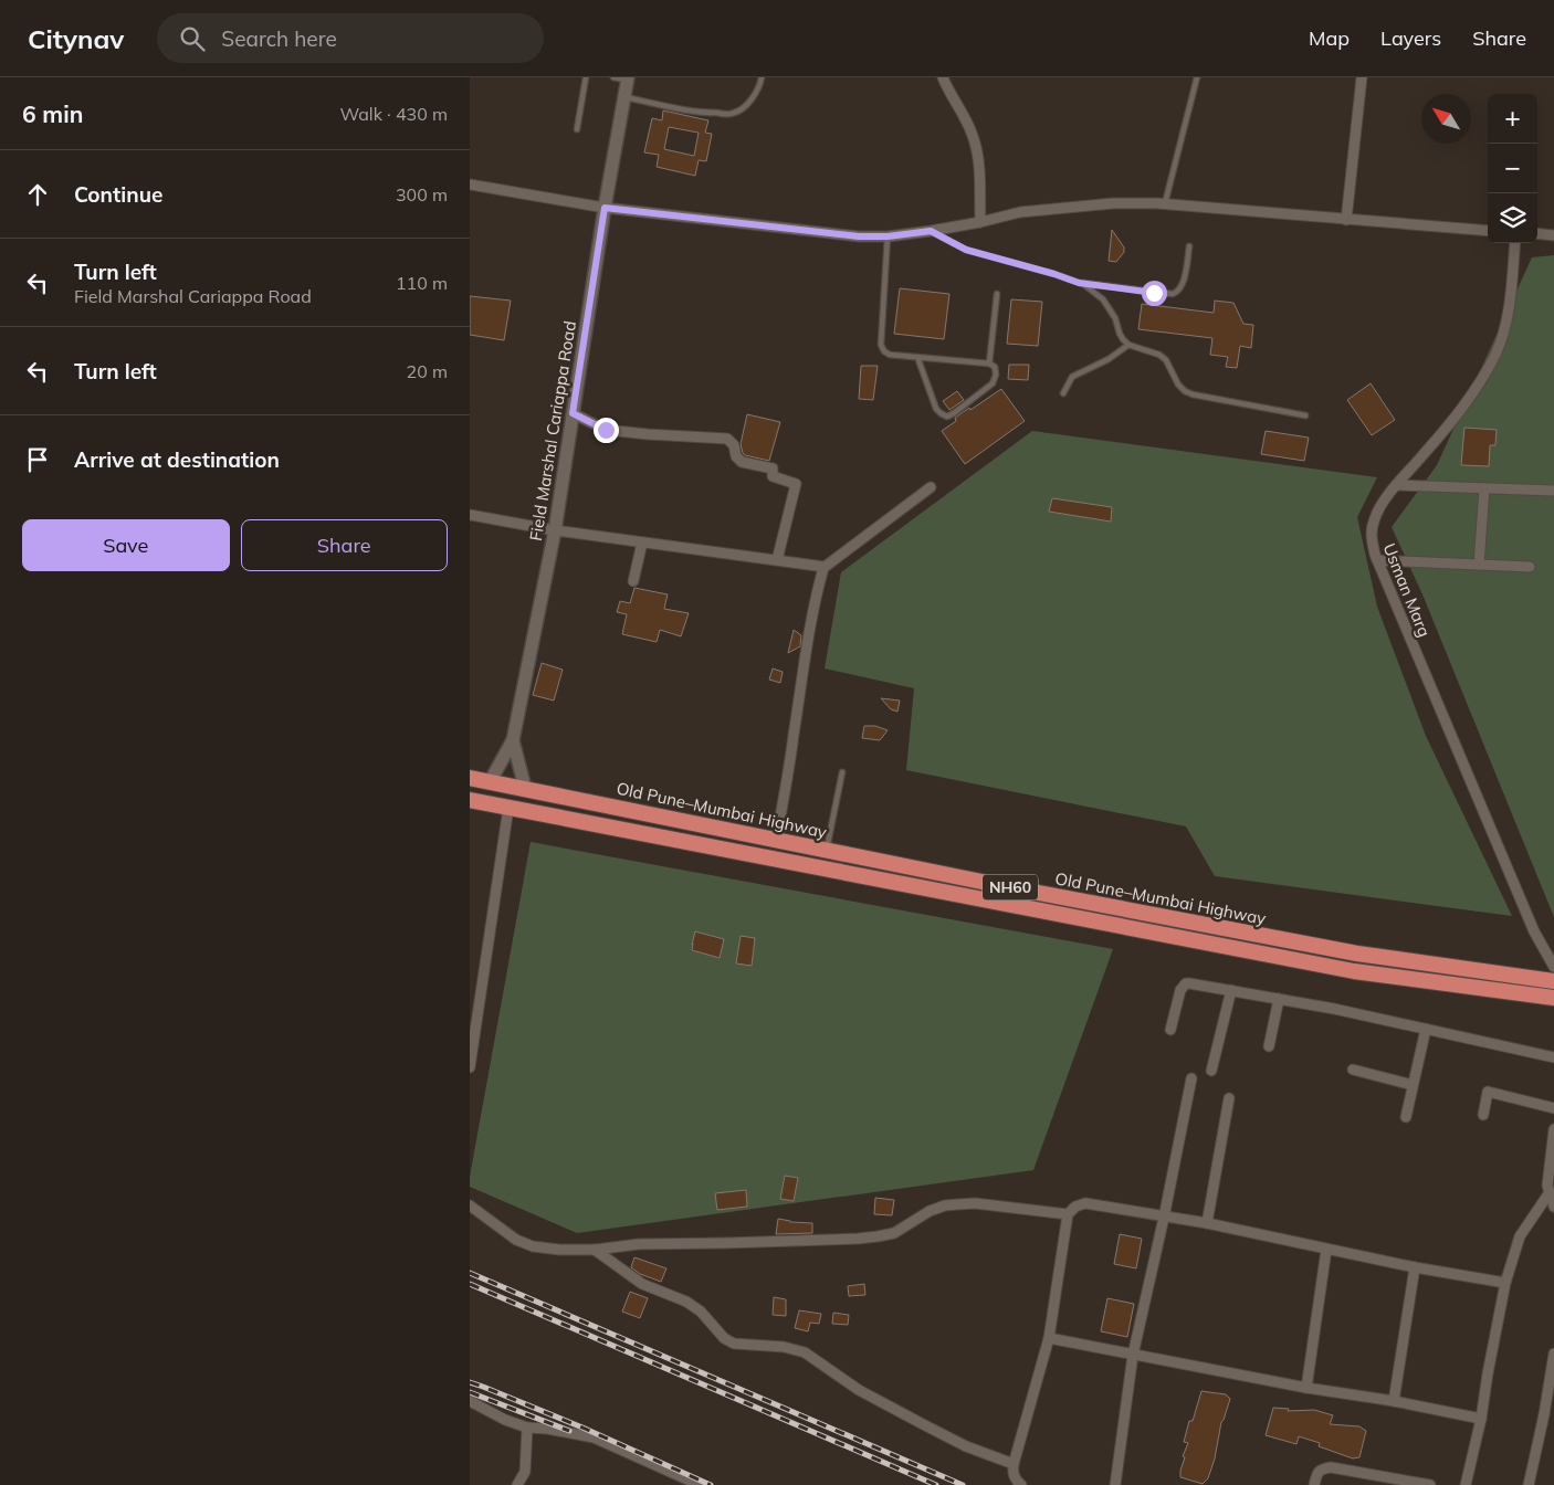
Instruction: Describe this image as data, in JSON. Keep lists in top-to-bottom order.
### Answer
{
  "streets": {
    "highway": ["Old Pune–Mumbai Highway", "NH60"],
    "street": ["Field Marshal Cariappa Road", "Usman Marg"]
  },
  "crossings": [
    ["Field Marshal Cariappa Road", "Old Pune–Mumbai Highway"]
  ],
  "north": "top left",
  "page": {
    "header": "Citynav",
    "search": "Search here",
    "nav": ["Map", "Layers", "Share"],
    "heading": ["6 min", "Walk · 430 m"],
    "map_buttons": ["+", "−"],
    "list": [
      ["Continue", "300 m"],
      ["Turn left", "Field Marshal Cariappa Road", "110 m"],
      ["Turn left", "20 m"],
      "Arrive at destination"
    ],
    "buttons": ["Save", "Share"]
  }
}
